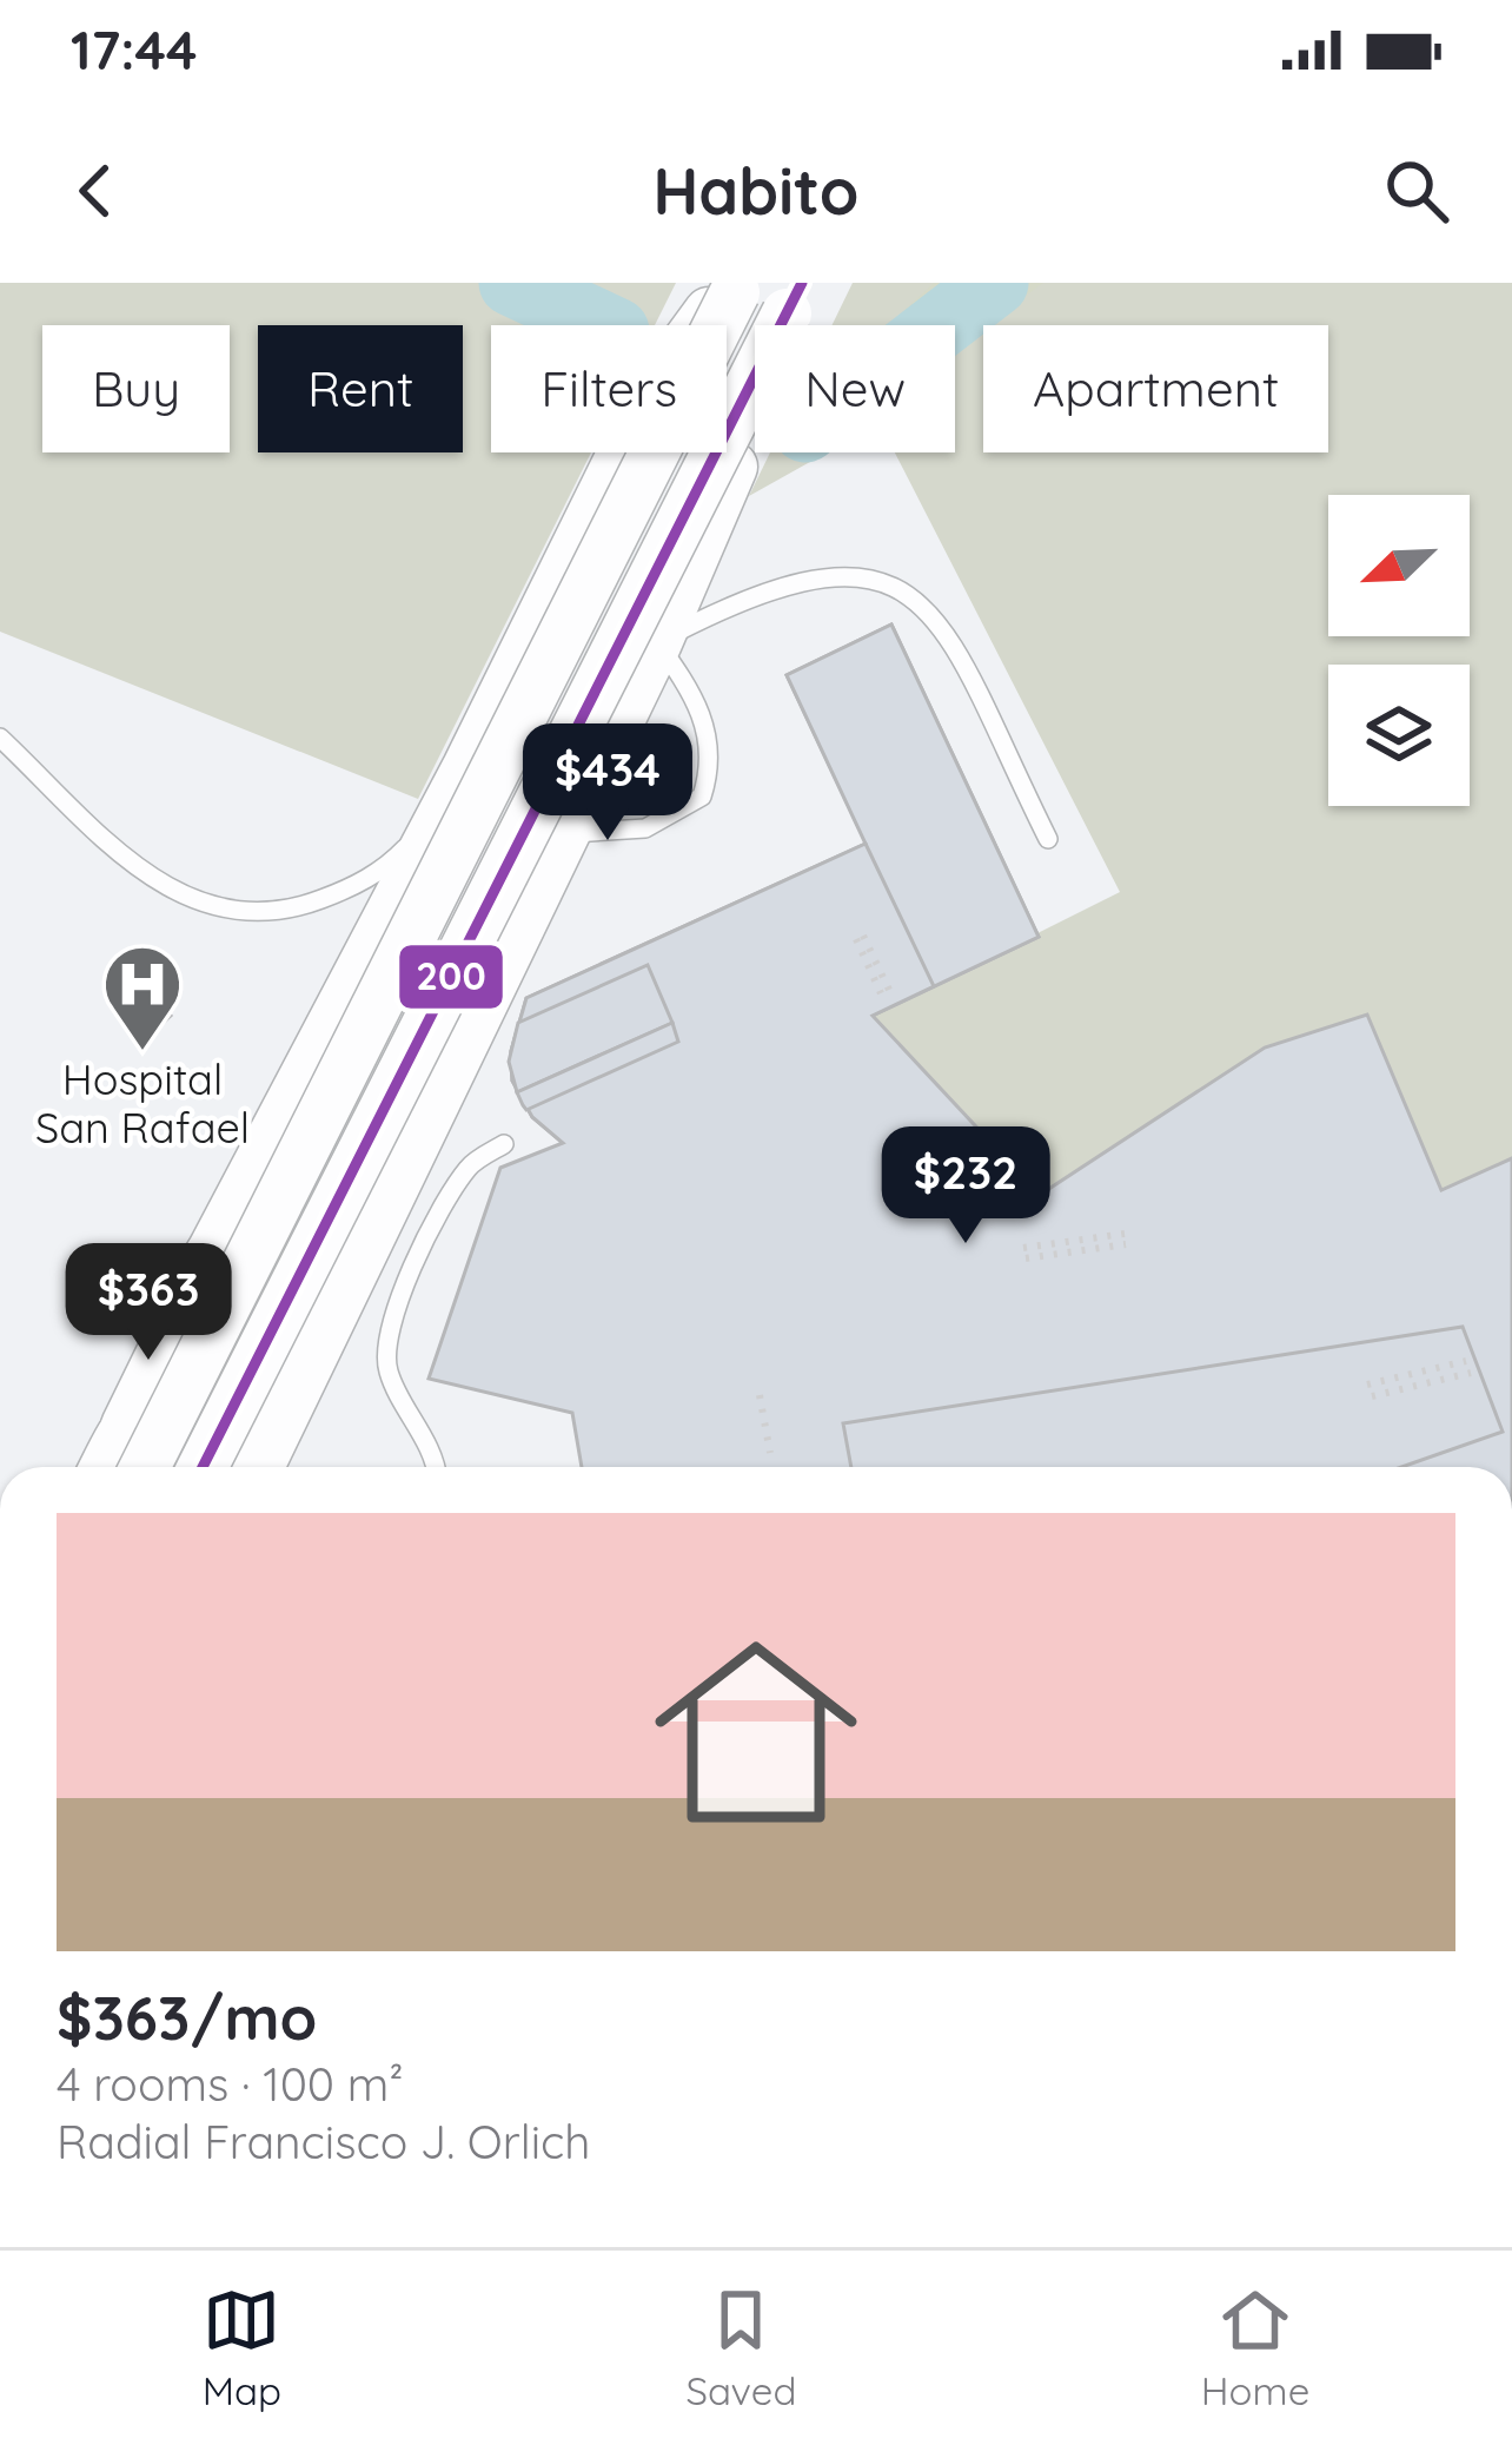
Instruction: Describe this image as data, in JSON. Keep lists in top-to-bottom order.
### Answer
{
  "places": {
    "hospital": ["Hospital San Rafael"]
  },
  "lines": ["transit line 200"],
  "north": "bottom left",
  "page": {
    "status": "17:44",
    "header": "Habito",
    "chip": [
      "Buy",
      "Rent",
      "Filters",
      "New",
      "Apartment"
    ],
    "price": ["$434", "$232", "$363"],
    "list": [
      {
        "name": "$363/mo",
        "note": "4 rooms · 100 m² · Radial Francisco J. Orlich"
      }
    ],
    "tabs": ["Map", "Saved", "Home"]
  }
}
